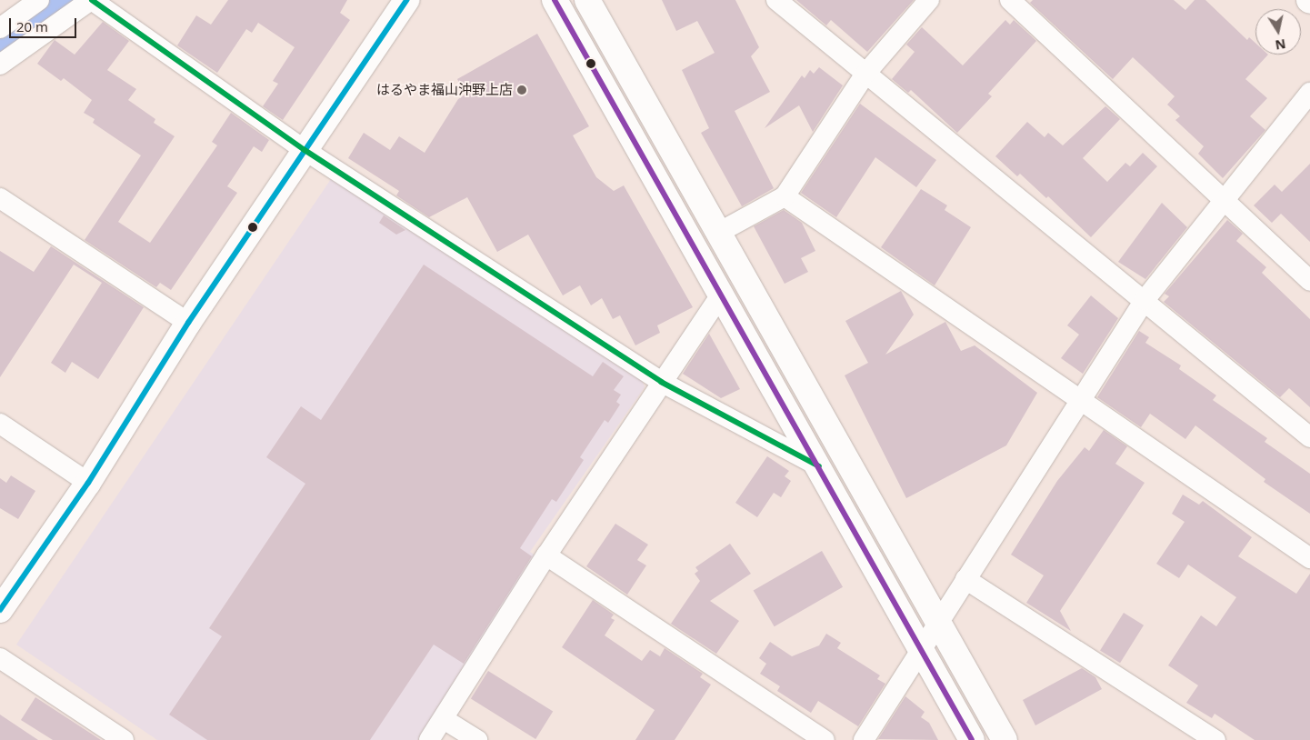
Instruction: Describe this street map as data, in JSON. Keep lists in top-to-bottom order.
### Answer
{
  "places": ["はるやま福山沖野上店"],
  "scale_bar": "20 m",
  "north": "bottom"
}
